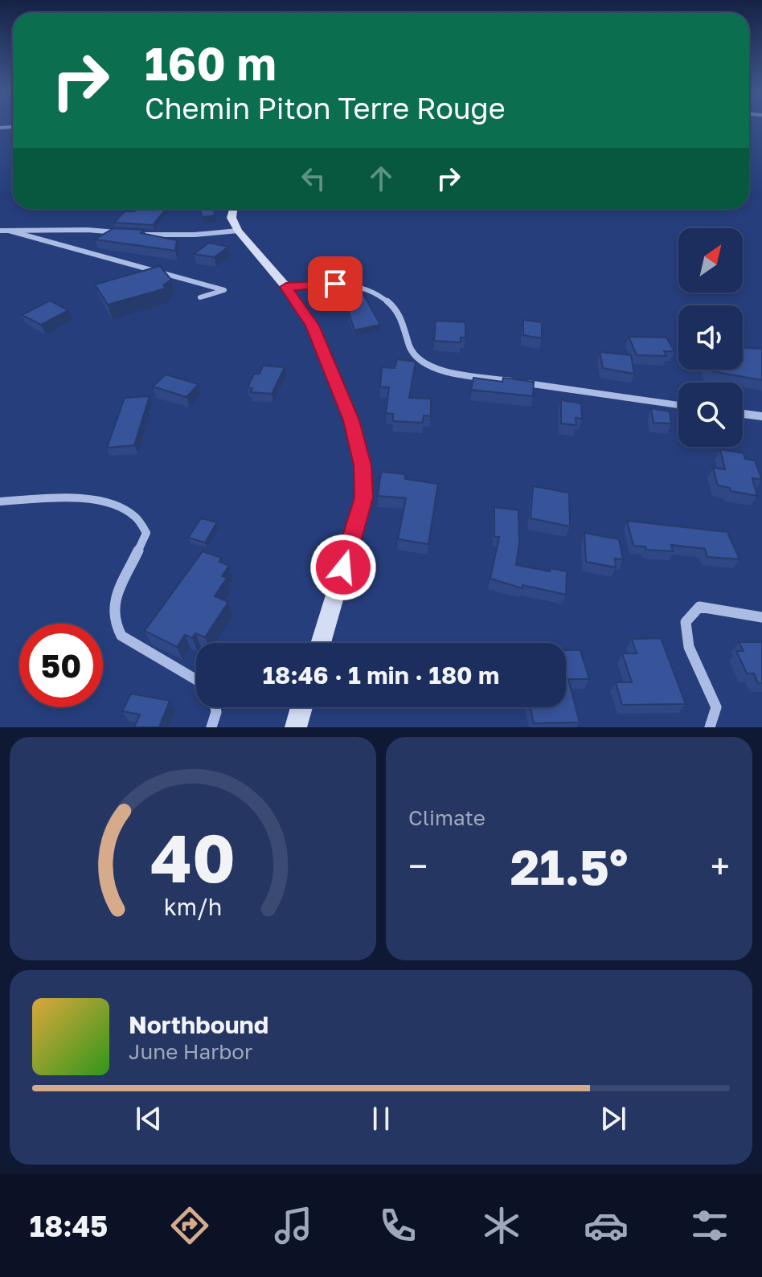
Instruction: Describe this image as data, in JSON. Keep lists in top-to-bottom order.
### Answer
{
  "north": "top right",
  "page": {
    "turn": ["160 m", "Chemin Piton Terre Rouge"],
    "limit": "50",
    "trip": "18:46 · 1 min · 180 m",
    "tile": "Climate",
    "heat": ["−", "21.5°", "+"],
    "song": ["Northbound", "June Harbor"],
    "tabs": "18:45",
    "gauge": ["40", "km/h"]
  }
}
